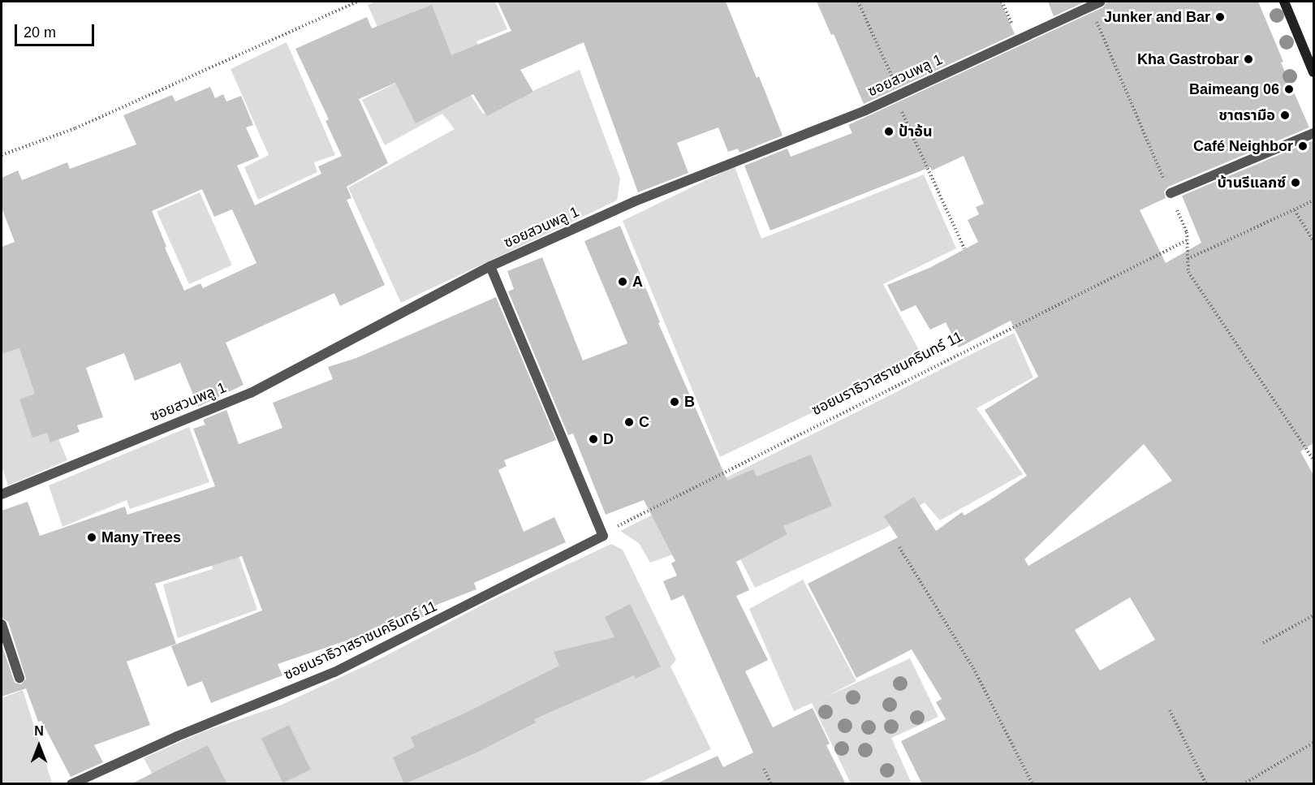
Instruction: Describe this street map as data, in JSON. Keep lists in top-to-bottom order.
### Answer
{
  "streets": {
    "street": ["ซอยสวนพลู 1", "ซอยนราธิวาสราชนครินทร์ 11"]
  },
  "places": [
    "Junker and Bar",
    "Kha Gastrobar",
    "Baimeang 06",
    "ชาตรามือ",
    "ป้าอ้น",
    "Café Neighbor",
    "บ้านรีแลกซ์",
    "A",
    "B",
    "C",
    "D",
    "Many Trees"
  ],
  "scale_bar": "20 m",
  "north": "top"
}
